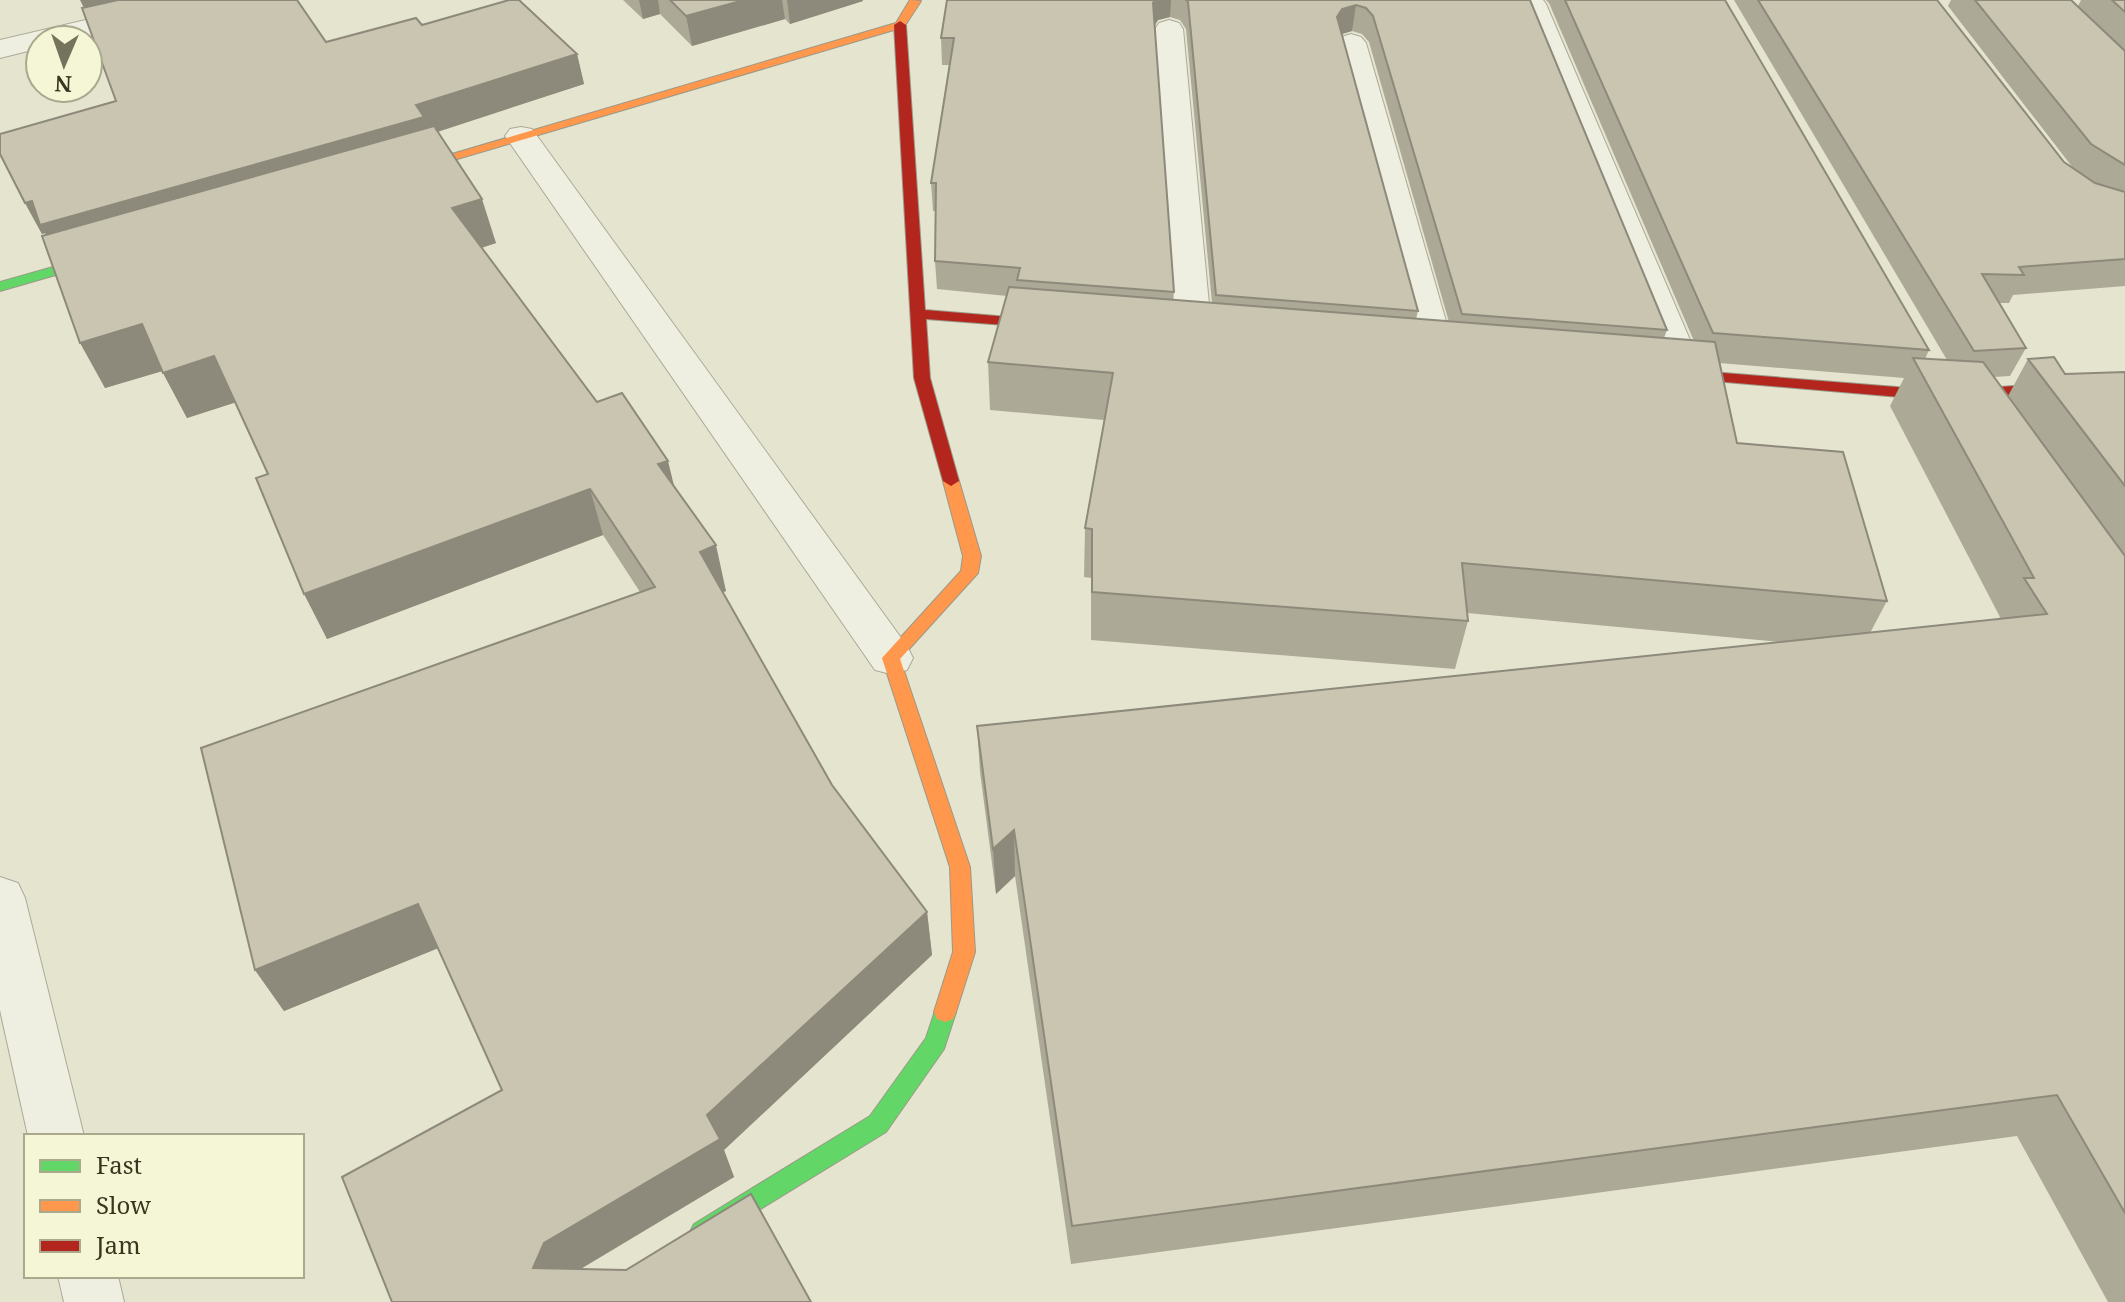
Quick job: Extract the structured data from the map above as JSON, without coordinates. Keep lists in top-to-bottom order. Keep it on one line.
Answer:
{"legend":["Fast","Slow","Jam"],"north":"bottom"}
